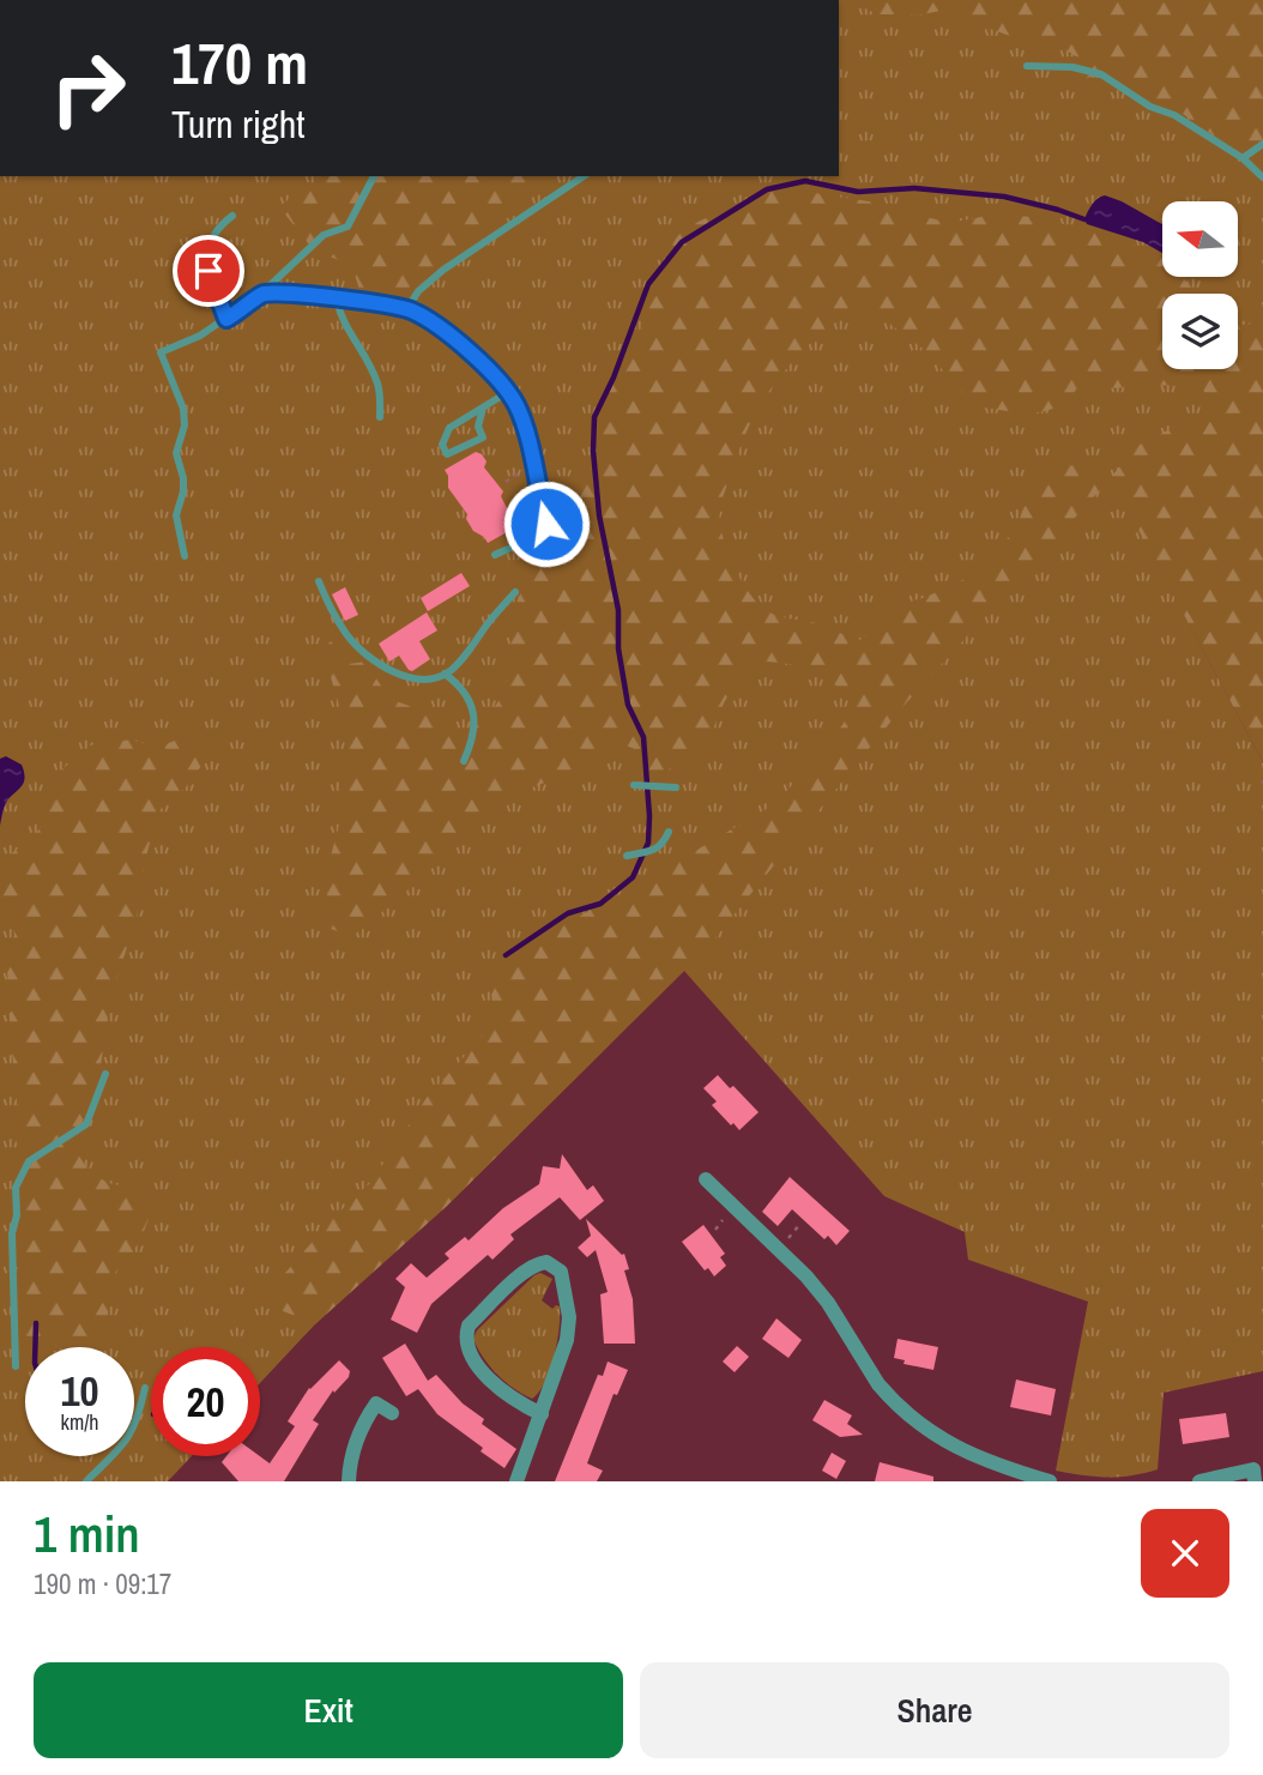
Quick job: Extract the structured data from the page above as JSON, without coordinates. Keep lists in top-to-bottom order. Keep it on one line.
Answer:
{"north":"left","page":{"turn":["170 m","Turn right"],"speed":"10 km/h","limit":"20","heading":["1 min","190 m · 09:17"],"buttons":["Exit","Share"]}}
